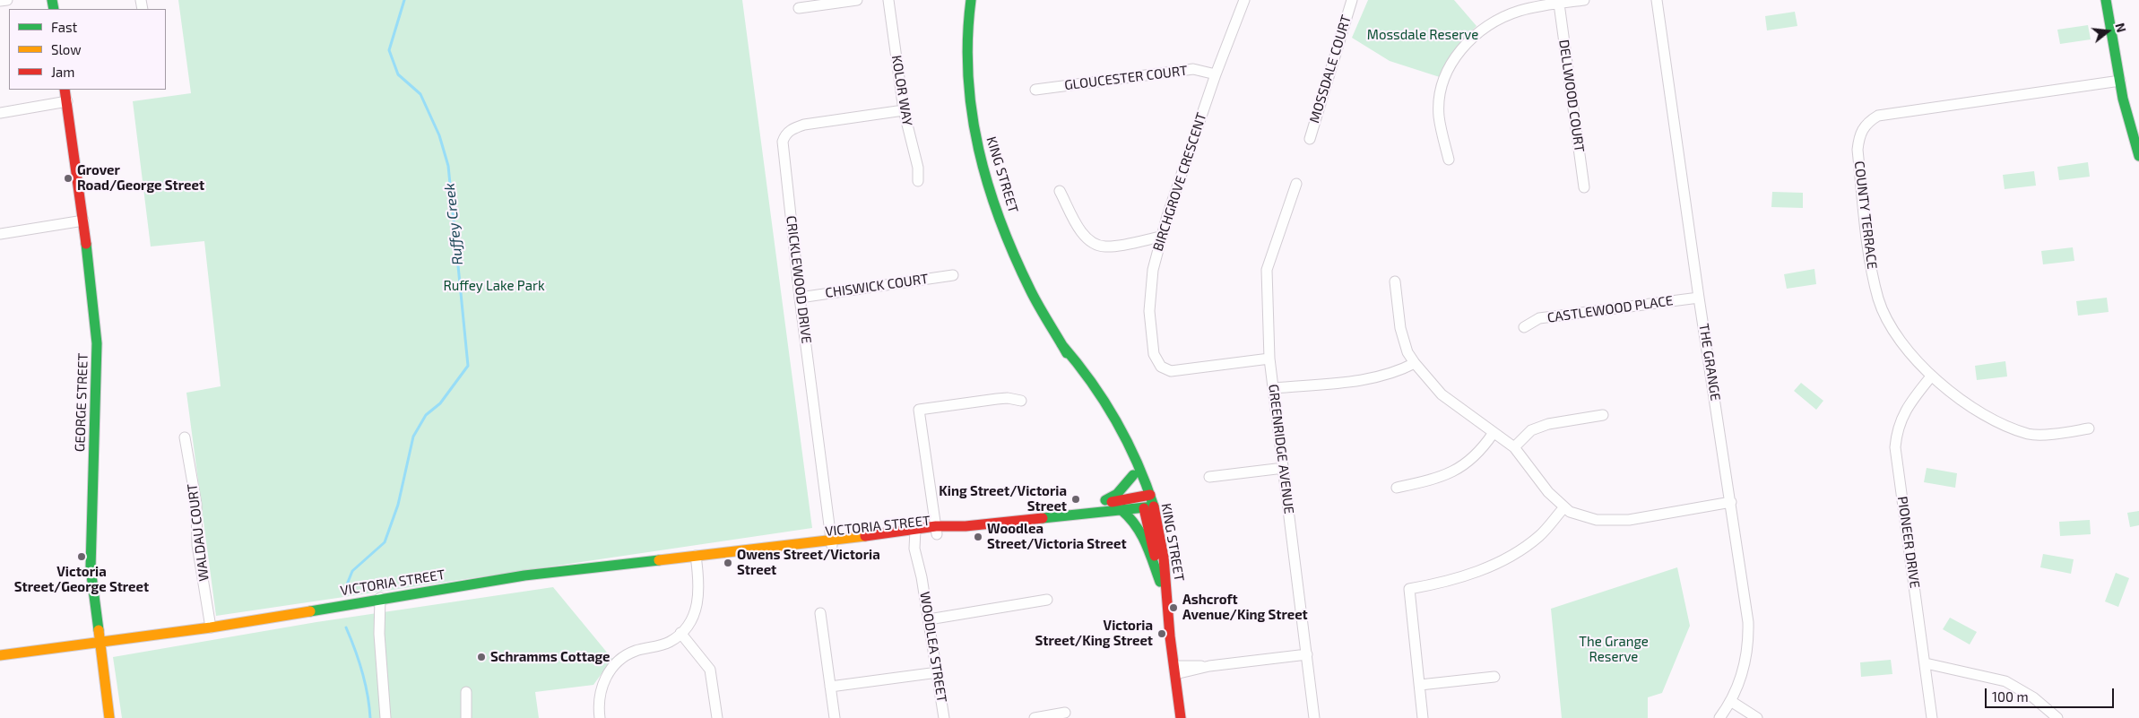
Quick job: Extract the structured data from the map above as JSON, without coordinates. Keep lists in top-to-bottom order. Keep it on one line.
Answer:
{"streets":{"main road":["KING STREET","GEORGE STREET","VICTORIA STREET"],"street":["MOSSDALE COURT","GLOUCESTER COURT","KOLOR WAY","DELLWOOD COURT","BIRCHGROVE CRESCENT","COUNTY TERRACE","CRICKLEWOOD DRIVE","CHISWICK COURT","CASTLEWOOD PLACE","THE GRANGE","GREENRIDGE AVENUE","WALDAU COURT","PIONEER DRIVE","WOODLEA STREET"]},"crossings":[["GLOUCESTER COURT","BIRCHGROVE CRESCENT"],["KOLOR WAY","CRICKLEWOOD DRIVE"],["KING STREET","VICTORIA STREET"],["BIRCHGROVE CRESCENT","GREENRIDGE AVENUE"],["COUNTY TERRACE","PIONEER DRIVE"],["CRICKLEWOOD DRIVE","CHISWICK COURT"],["CRICKLEWOOD DRIVE","VICTORIA STREET"],["CASTLEWOOD PLACE","THE GRANGE"],["GEORGE STREET","VICTORIA STREET"],["VICTORIA STREET","WALDAU COURT"],["VICTORIA STREET","WOODLEA STREET"]],"water":["Ruffey Creek"],"parks":["Mossdale Reserve","Ruffey Lake Park","The Grange Reserve"],"places":["Grover Road/George Street","King Street/Victoria Street","Woodlea Street/Victoria Street","Victoria Street/George Street","Owens Street/Victoria Street","Ashcroft Avenue/King Street","Victoria Street/King Street","Schramms Cottage"],"legend":["Fast","Slow","Jam"],"scale_bar":"100 m","north":"right"}
